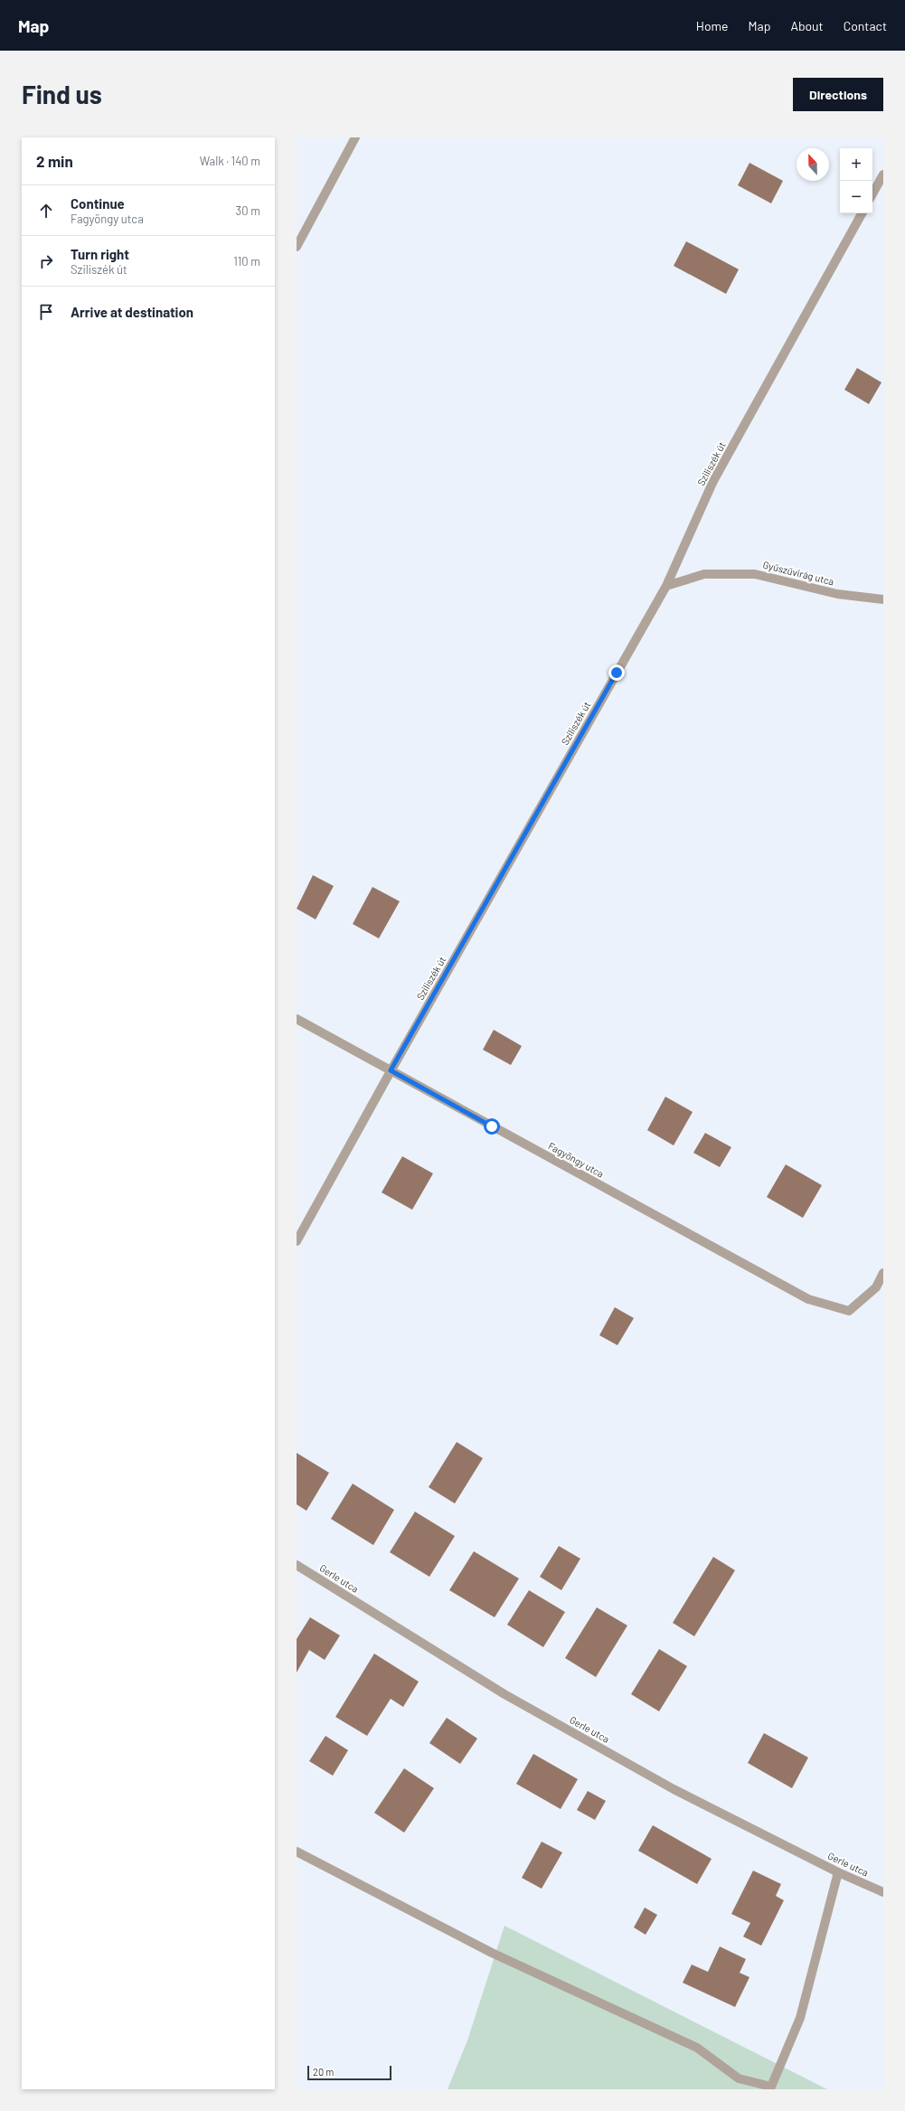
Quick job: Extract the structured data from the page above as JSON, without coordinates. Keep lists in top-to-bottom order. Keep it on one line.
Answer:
{"streets":{"street":["Sziliszék út","Gyűszűvirág utca","Fagyöngy utca","Gerle utca"]},"crossings":[["Sziliszék út","Gyűszűvirág utca"],["Sziliszék út","Fagyöngy utca"]],"scale_bar":"20 m","north":"top","page":{"header":"Map","nav":["Home","Map","About","Contact"],"buttons":"Directions","title":"Find us","heading":["2 min","Walk · 140 m"],"map_buttons":["+","−"],"list":[["Continue","Fagyöngy utca","30 m"],["Turn right","Sziliszék út","110 m"],"Arrive at destination"],"scale":"20 m"}}
